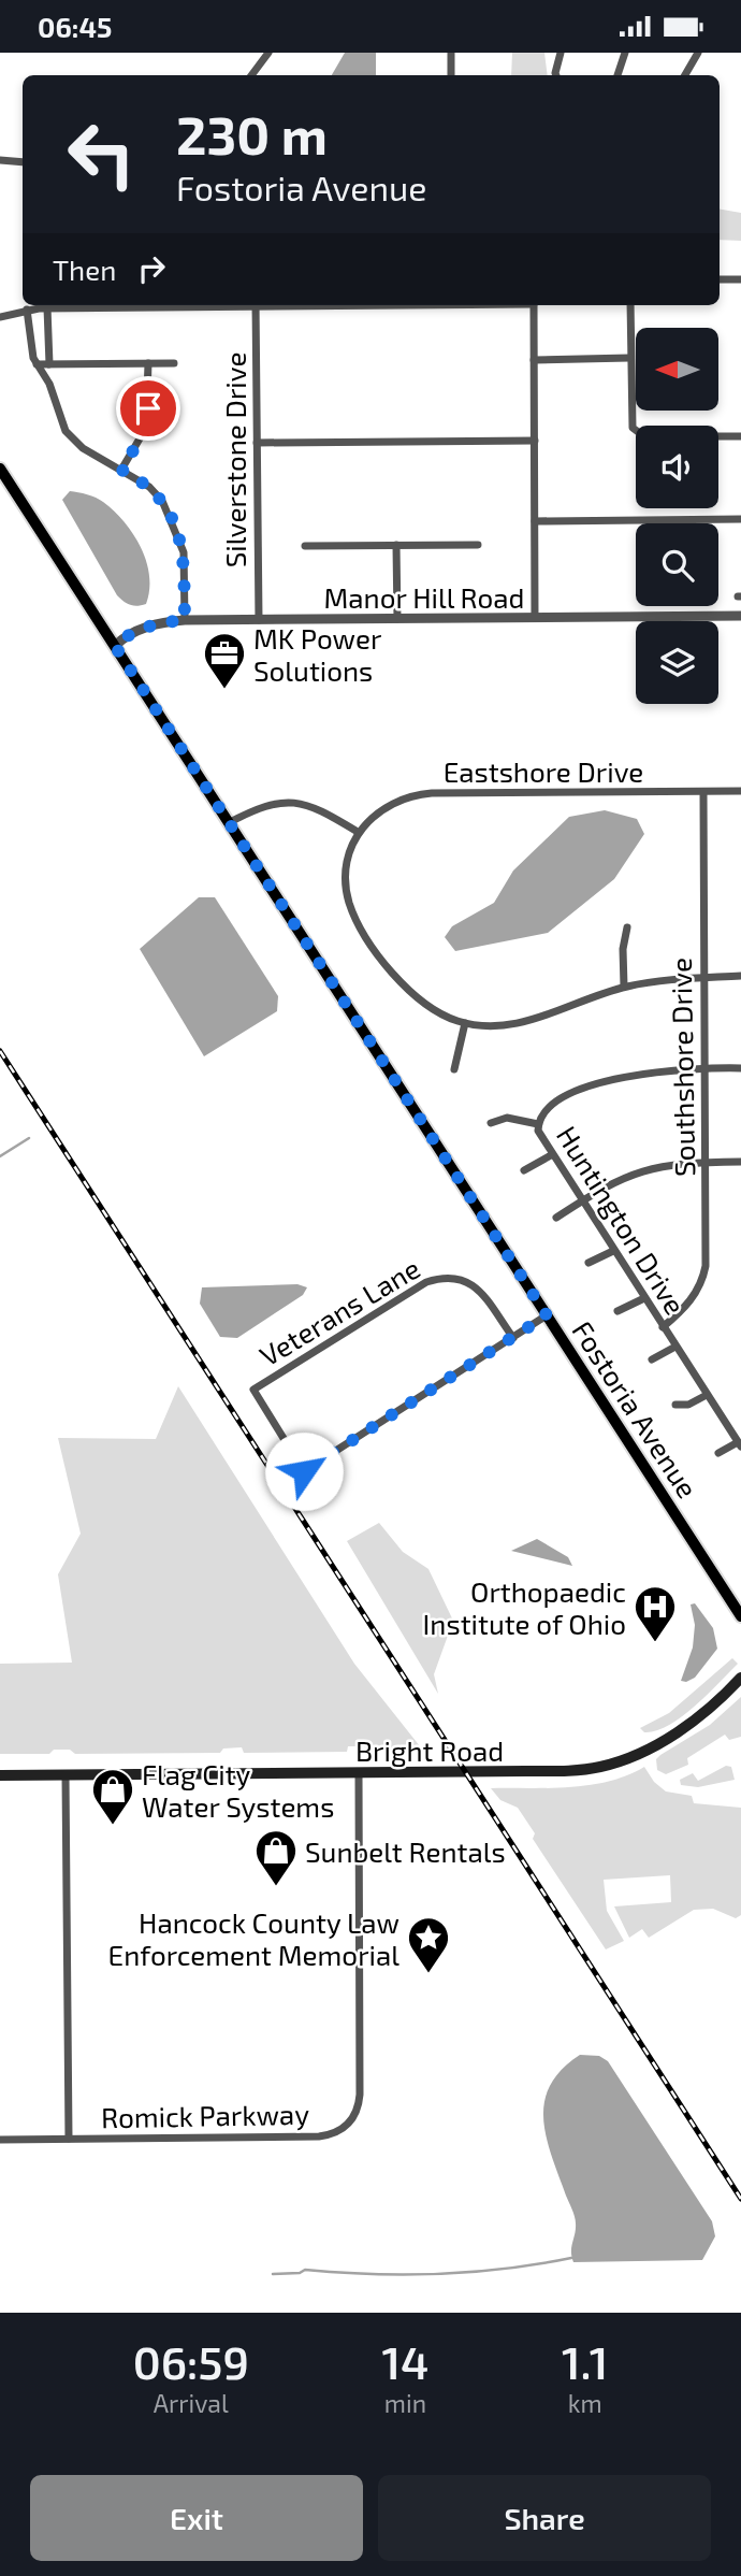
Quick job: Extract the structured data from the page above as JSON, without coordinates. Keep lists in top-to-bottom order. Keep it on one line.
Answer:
{"streets":{"main road":["Fostoria Avenue","Bright Road"],"street":["Silverstone Drive","Manor Hill Road","Eastshore Drive","Southshore Drive","Huntington Drive","Veterans Lane","Romick Parkway"]},"crossings":[["Silverstone Drive","Manor Hill Road"],["Manor Hill Road","Fostoria Avenue"],["Eastshore Drive","Southshore Drive"],["Southshore Drive","Huntington Drive"],["Bright Road","Romick Parkway"]],"places":{"office":["MK Power Solutions"],"hospital":["Orthopaedic Institute of Ohio"],"shop":["Flag City Water Systems","Sunbelt Rentals"],"place":["Hancock County Law Enforcement Memorial"]},"north":"left","page":{"status":"06:45","turn":["230 m","Fostoria Avenue"],"then":"Then","eta":["06:59","Arrival","14","min","1.1","km"],"buttons":["Exit","Share"]}}
